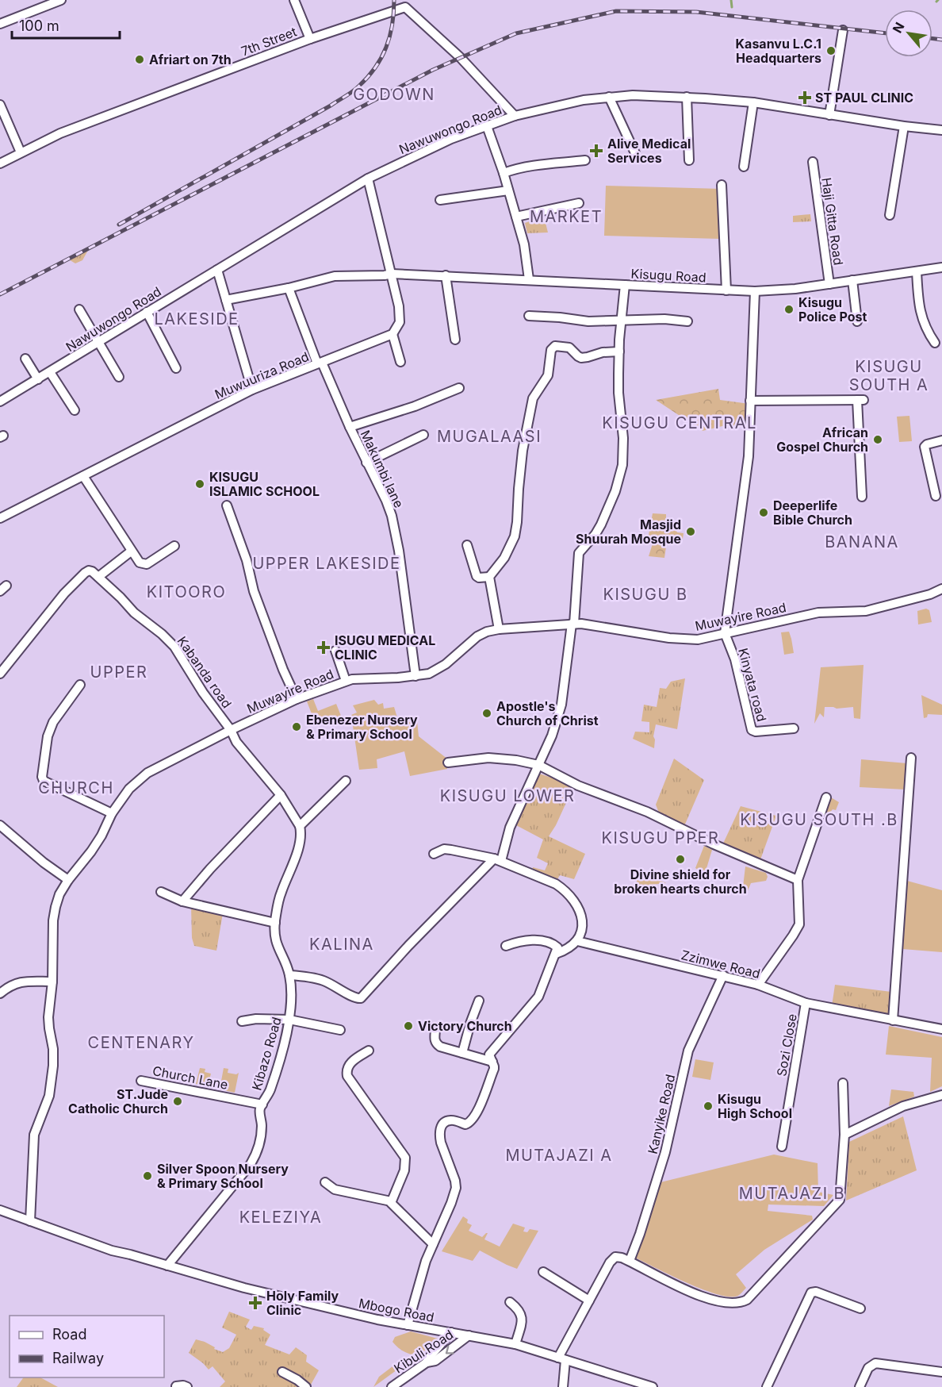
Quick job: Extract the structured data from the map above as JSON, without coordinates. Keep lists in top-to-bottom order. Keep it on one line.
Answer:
{"streets":{"street":["7th Street","Nawuwongo Road","Haji Gitta Road","Kisugu Road","Muwuuriza Road","Makumbi lane","Muwayire Road","Kabanda road","Kinyata road","Zzimwe Road","Sozi Close","Kibazo Road","Church Lane","Kanyike Road","Mbogo Road","Kibuli Road"]},"crossings":[["7th Street","Nawuwongo Road"],["Haji Gitta Road","Kisugu Road"],["Kisugu Road","Makumbi lane"],["Muwuuriza Road","Makumbi lane"],["Makumbi lane","Muwayire Road"],["Muwayire Road","Kabanda road"],["Muwayire Road","Kinyata road"],["Muwayire Road","Mbogo Road"],["Zzimwe Road","Sozi Close"],["Zzimwe Road","Kanyike Road"],["Kibazo Road","Church Lane"],["Kibazo Road","Mbogo Road"],["Mbogo Road","Kibuli Road"]],"districts":["GODOWN","MARKET","LAKESIDE","KISUGU SOUTH A","KISUGU CENTRAL","MUGALAASI","BANANA","UPPER LAKESIDE","KITOORO","KISUGU B","UPPER","CHURCH","KISUGU LOWER","KISUGU SOUTH .B","KISUGU PPER","KALINA","CENTENARY","MUTAJAZI A","MUTAJAZI B","KELEZIYA"],"places":{"other":["Kasanvu L.C.1 Headquarters","Afriart on 7th","Kisugu Police Post","African Gospel Church","KISUGU ISLAMIC SCHOOL","Deeperlife Bible Church","Masjid Shuurah Mosque","Apostle's Church of Christ","Ebenezer Nursery & Primary School","Divine shield for broken hearts church","Victory Church","ST.Jude Catholic Church","Kisugu High School","Silver Spoon Nursery & Primary School"],"health":["ST PAUL CLINIC","Alive Medical Services","ISUGU MEDICAL CLINIC","Holy Family Clinic"]},"legend":["Road","Railway"],"scale_bar":"100 m","north":"top left"}
